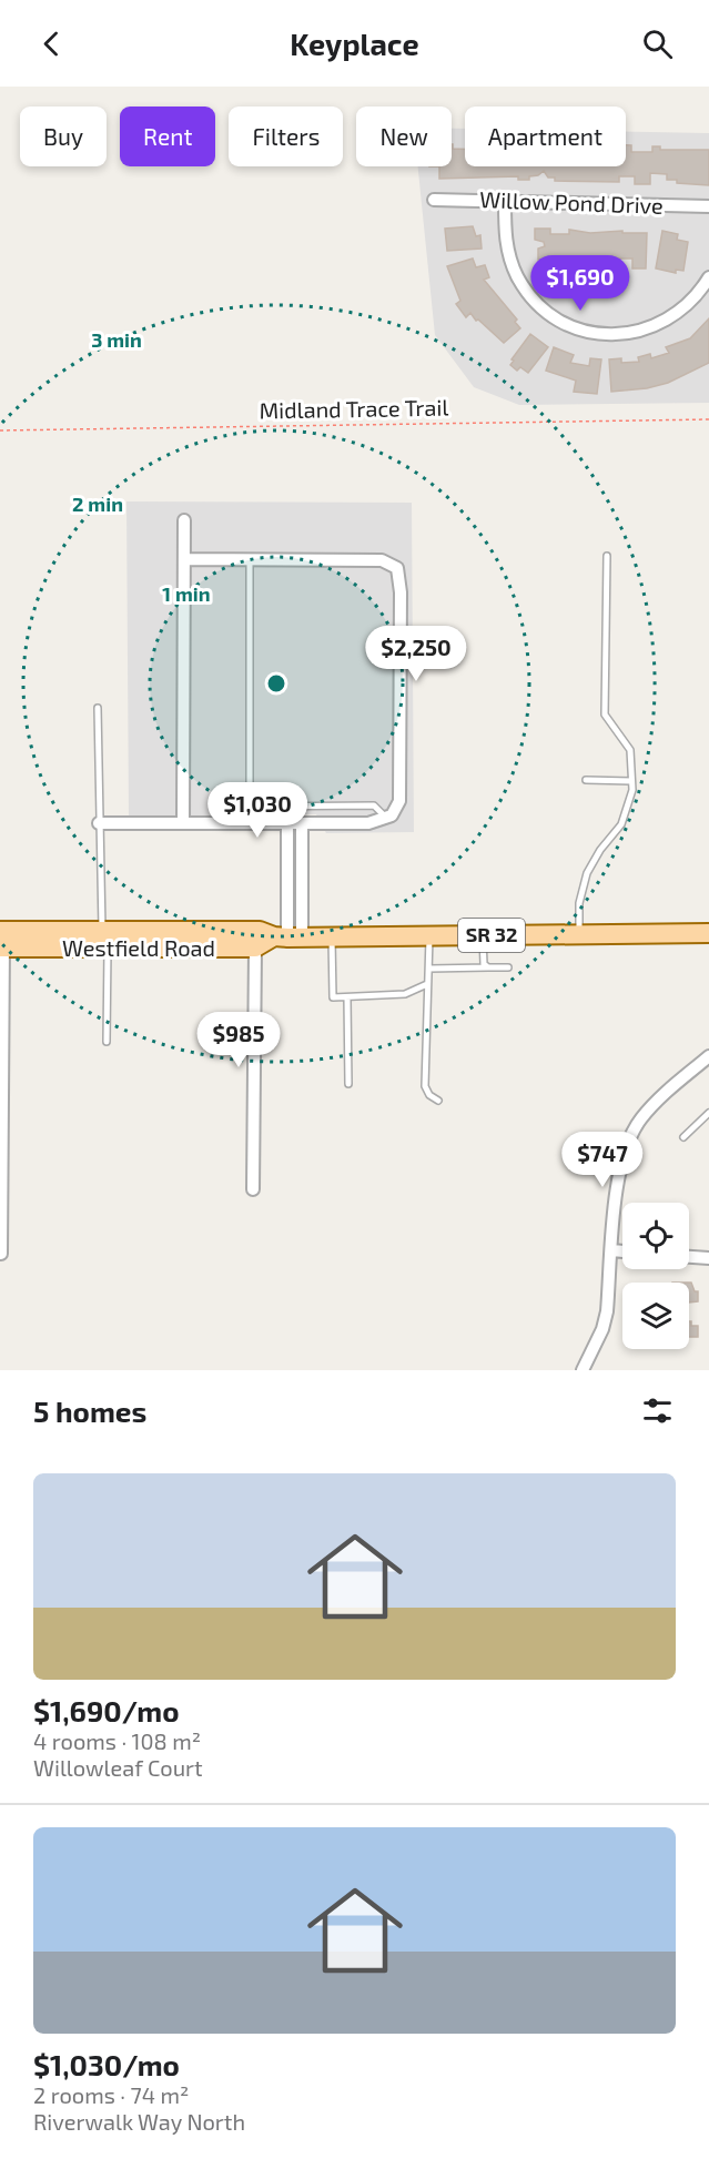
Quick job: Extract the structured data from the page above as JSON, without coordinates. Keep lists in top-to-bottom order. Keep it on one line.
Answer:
{"streets":{"main road":["SR 32","Westfield Road"],"street":["Willow Pond Drive"],"path":["Midland Trace Trail"]},"page":{"header":"Keyplace","chip":["Buy","Rent","Filters","New","Apartment"],"price":["$1,690","$2,250","$1,030","$985","$747"],"heading":"5 homes","list":[{"name":"$1,690/mo","note":"4 rooms · 108 m² · Willowleaf Court"},{"name":"$1,030/mo","note":"2 rooms · 74 m² · Riverwalk Way North"}]},"rings":["3 min","2 min","1 min"]}
